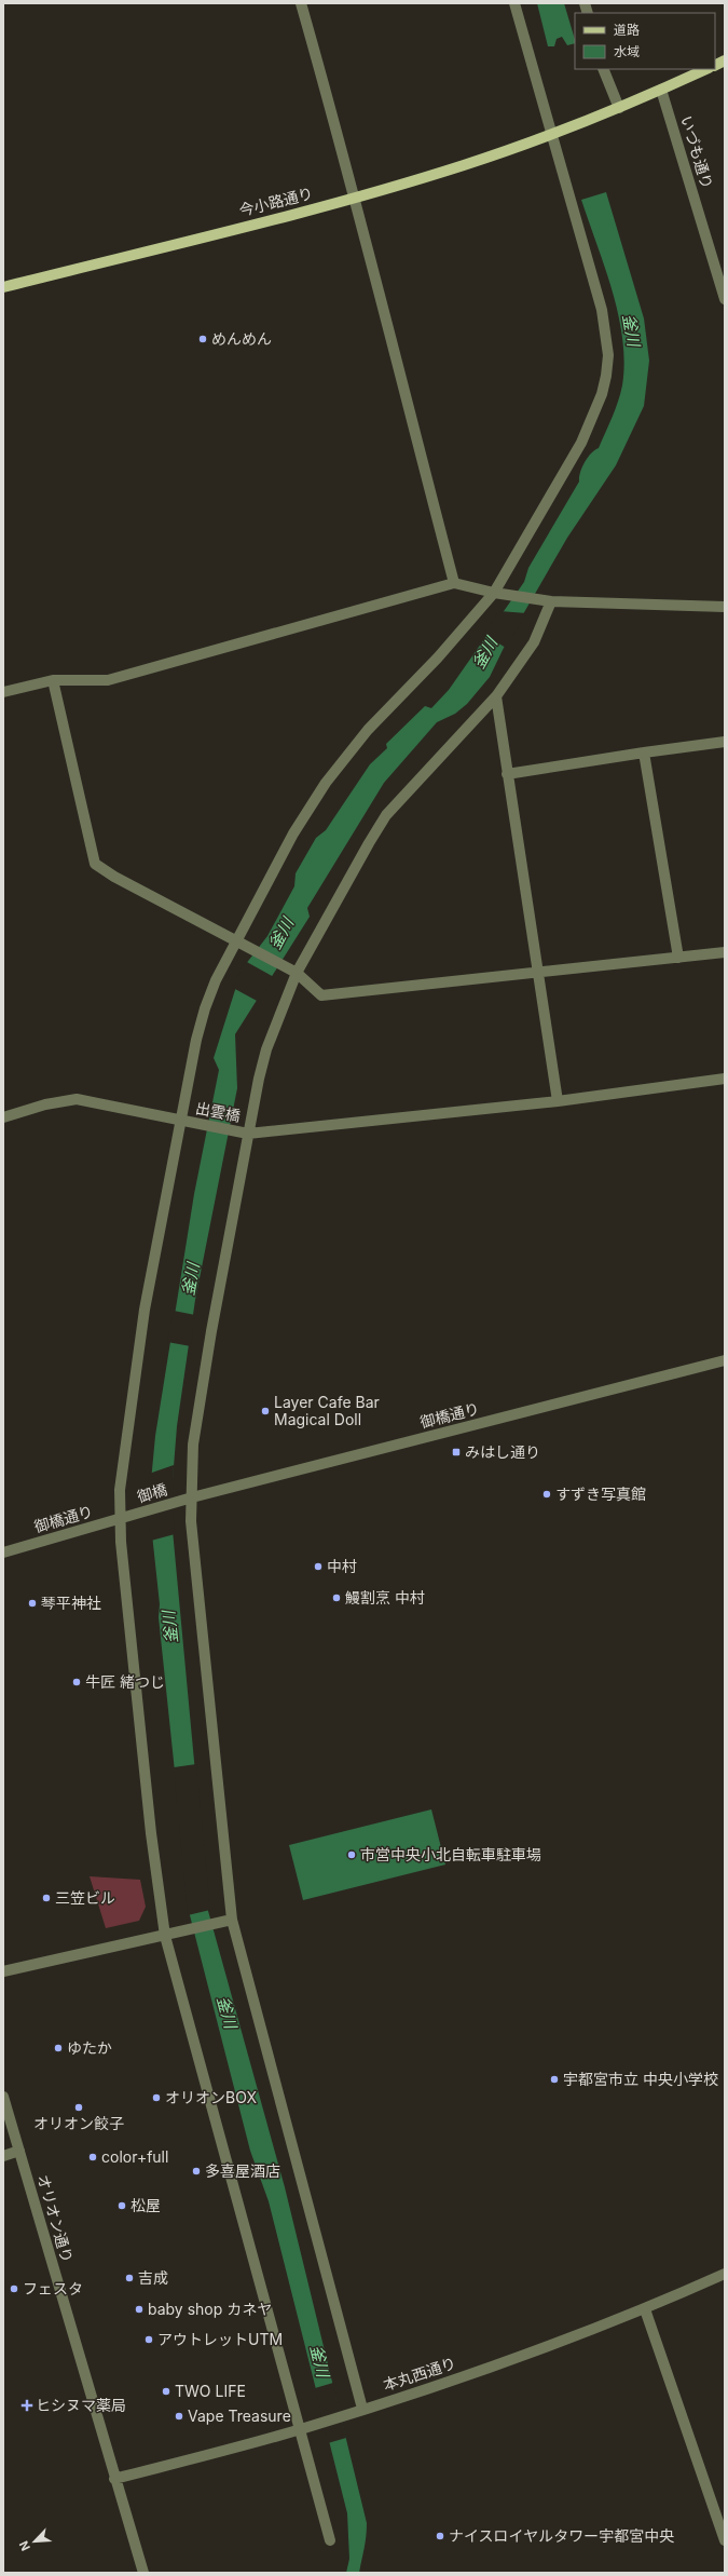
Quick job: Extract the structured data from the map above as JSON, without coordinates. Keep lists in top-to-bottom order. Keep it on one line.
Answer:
{"streets":{"main road":["今小路通り"],"street":["いづも通り","出雲橋","御橋通り","御橋","オリオン通り","本丸西通り"]},"crossings":[["御橋通り","御橋"],["オリオン通り","本丸西通り"]],"water":["釜川"],"places":{"other":["めんめん","Layer Cafe Bar Magical Doll","すずき写真館","中村","鰻割烹 中村","琴平神社","牛匠 緒つじ","市営中央小北自転車駐車場","三笠ビル","ゆたか","宇都宮市立 中央小学校","オリオンBOX","オリオン餃子","color+full","多喜屋酒店","松屋","吉成","フェスタ","baby shop カネヤ","アウトレットUTM","TWO LIFE","Vape Treasure","ナイスロイヤルタワー宇都宮中央"],"transit":["みはし通り"],"health":["ヒシヌマ薬局"]},"legend":["道路","水域"],"north":"bottom left"}
